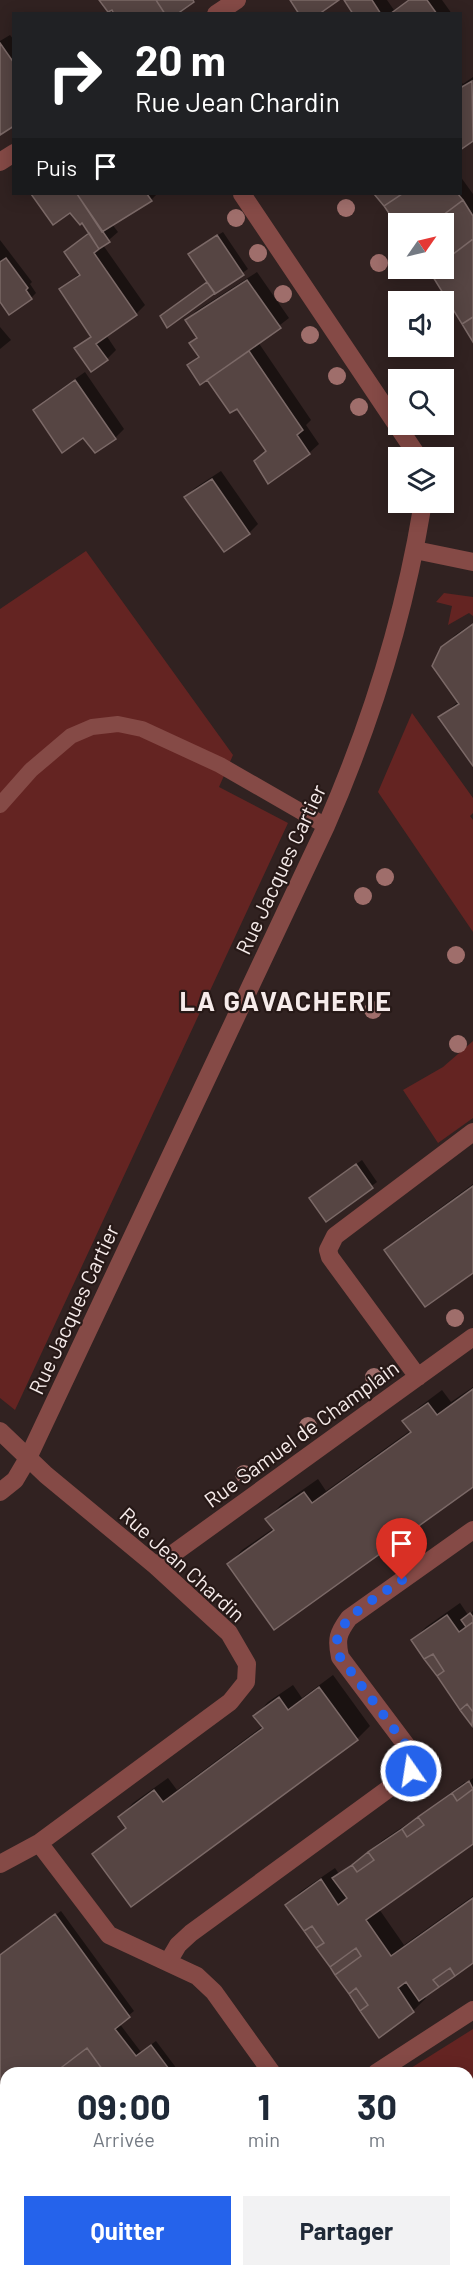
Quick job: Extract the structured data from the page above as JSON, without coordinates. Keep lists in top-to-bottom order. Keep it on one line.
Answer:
{"streets":{"street":["Rue Jacques Cartier","Rue Samuel de Champlain","Rue Jean Chardin"]},"crossings":[["Rue Jacques Cartier","Rue Jean Chardin"],["Rue Samuel de Champlain","Rue Jean Chardin"]],"districts":["LA GAVACHERIE"],"north":"top right","page":{"turn":["20 m","Rue Jean Chardin"],"then":"Puis","eta":["09:00","Arrivée","1","min","30","m"],"buttons":["Quitter","Partager"]}}
